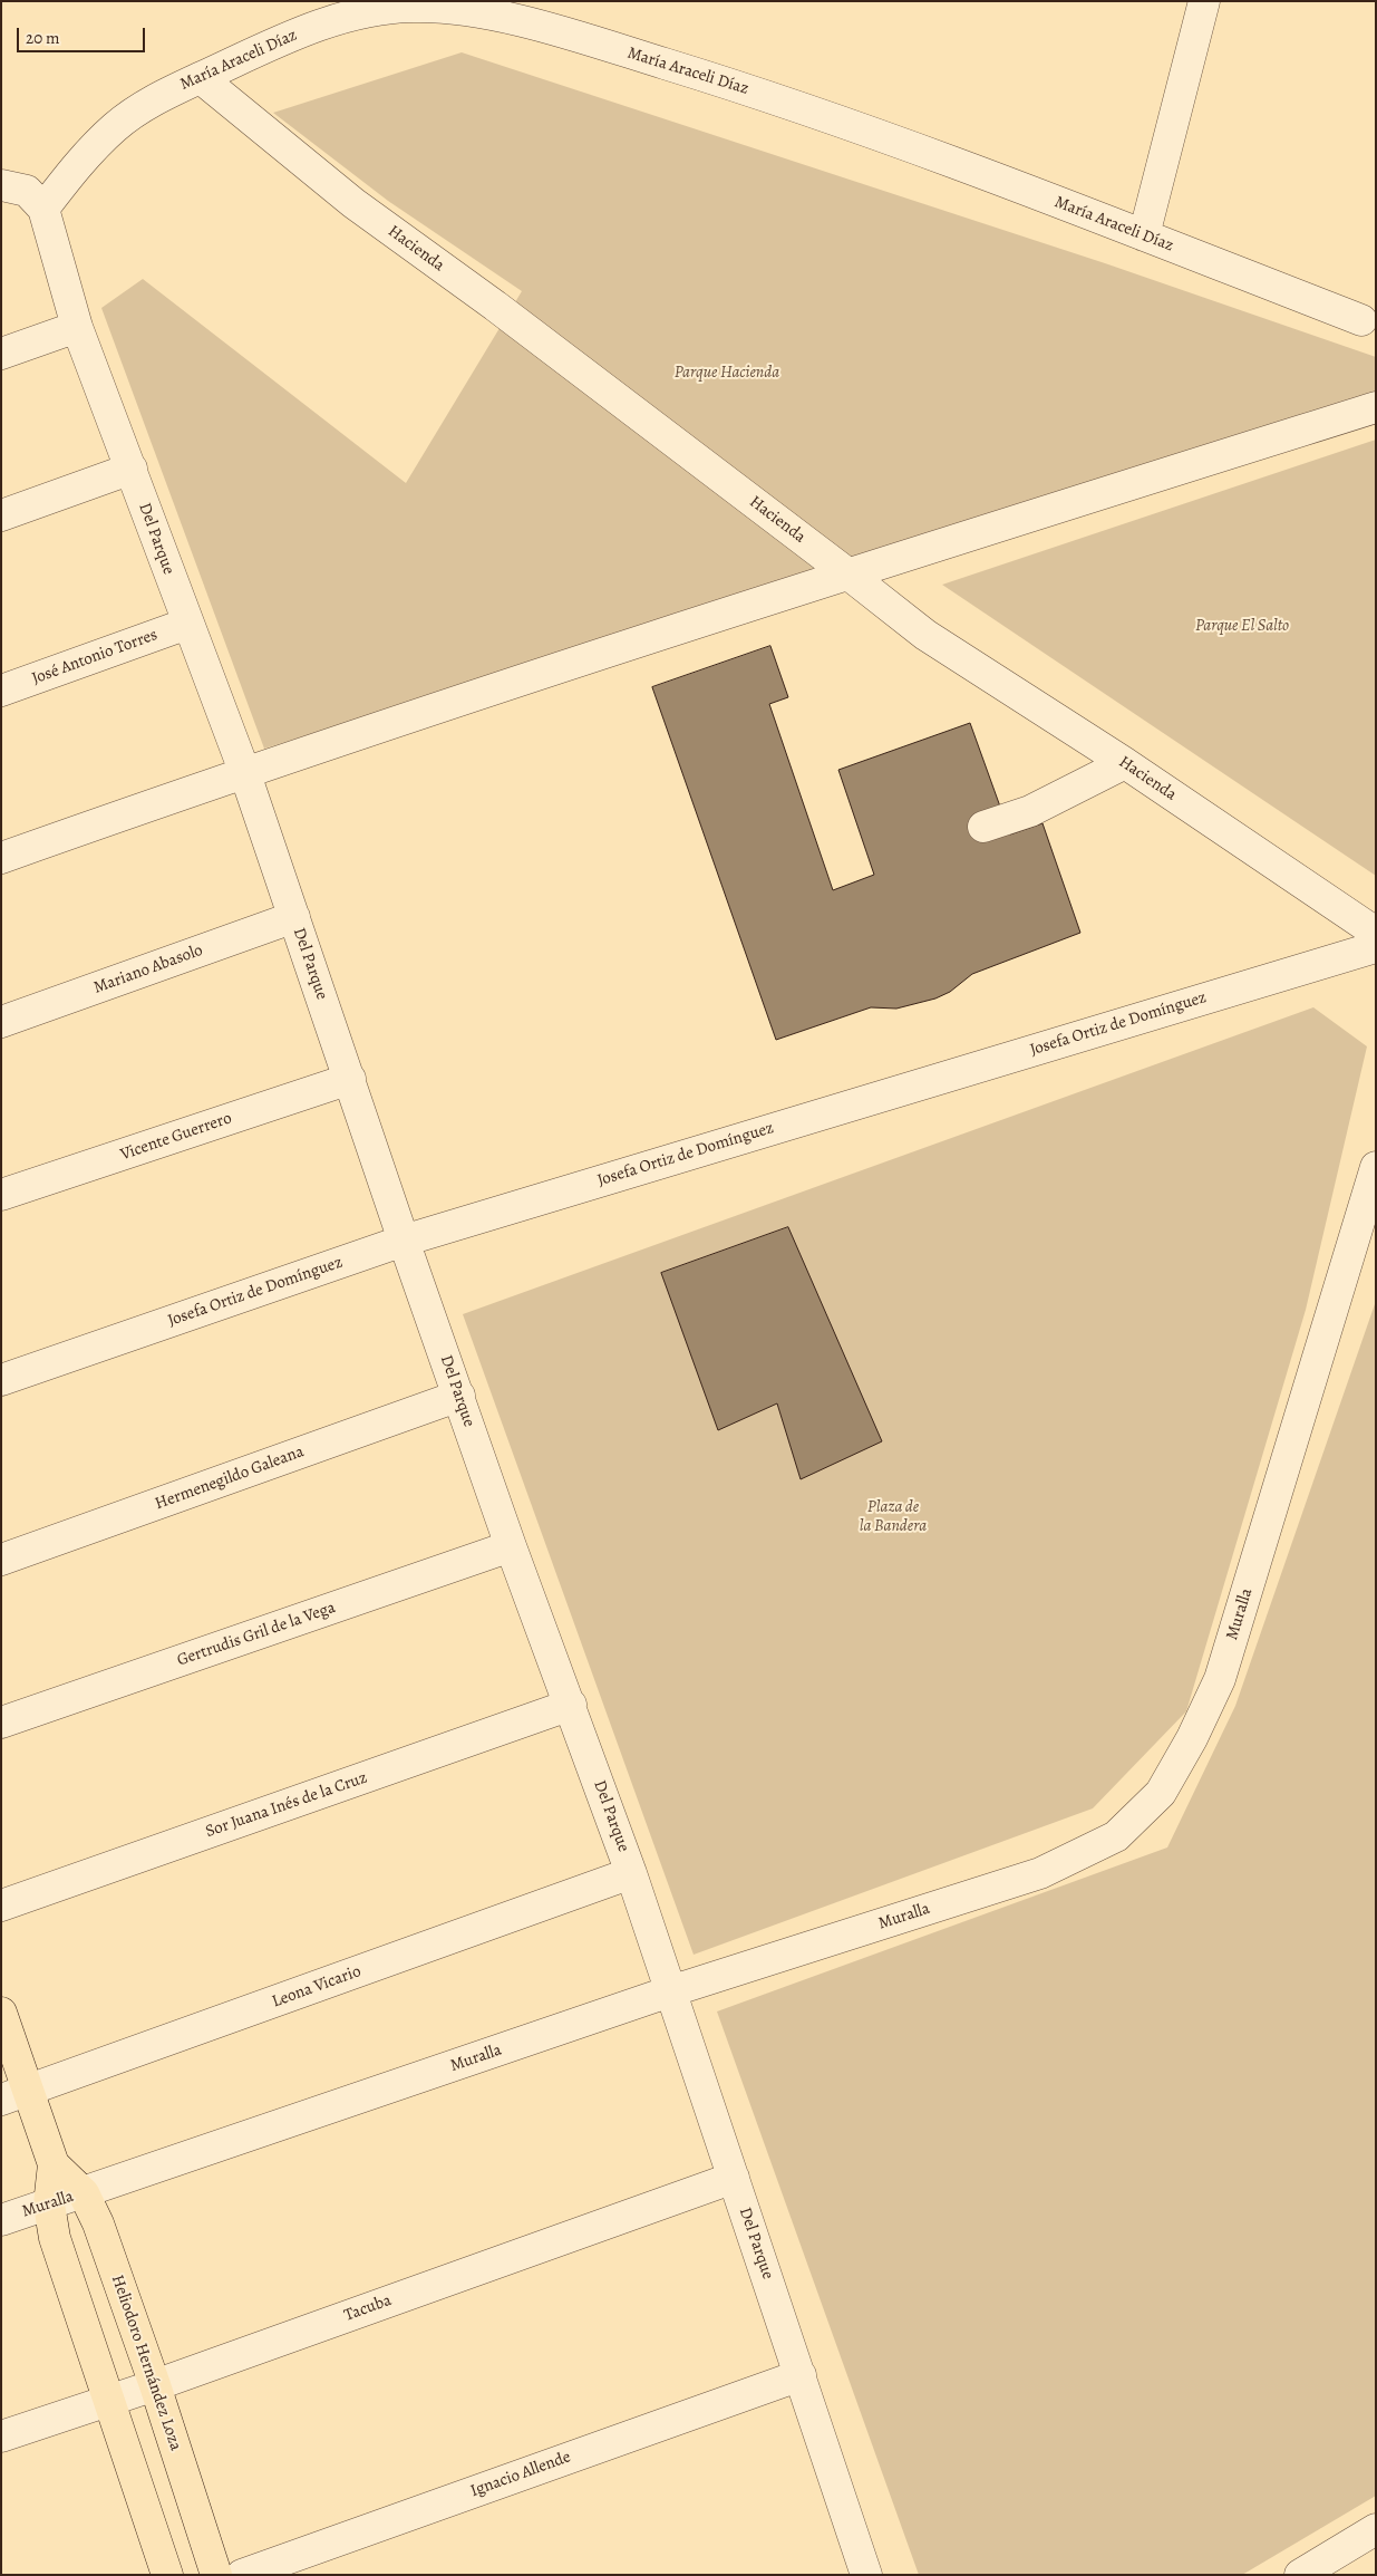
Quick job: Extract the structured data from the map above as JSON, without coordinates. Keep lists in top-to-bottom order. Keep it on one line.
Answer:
{"streets":{"main road":["Heliodoro Hernández Loza"],"street":["María Araceli Díaz","Hacienda","Del Parque","José Antonio Torres","Mariano Abasolo","Josefa Ortiz de Domínguez","Vicente Guerrero","Hermenegildo Galeana","Muralla","Gertrudis Gril de la Vega","Sor Juana Inés de la Cruz","Leona Vicario","Tacuba","Ignacio Allende"]},"crossings":[["María Araceli Díaz","Hacienda"],["María Araceli Díaz","Del Parque"],["Del Parque","José Antonio Torres"],["Del Parque","Mariano Abasolo"],["Del Parque","Josefa Ortiz de Domínguez"],["Del Parque","Vicente Guerrero"],["Del Parque","Hermenegildo Galeana"],["Del Parque","Muralla"],["Del Parque","Gertrudis Gril de la Vega"],["Del Parque","Sor Juana Inés de la Cruz"],["Del Parque","Leona Vicario"],["Del Parque","Tacuba"],["Del Parque","Ignacio Allende"],["Muralla","Heliodoro Hernández Loza"],["Leona Vicario","Heliodoro Hernández Loza"],["Tacuba","Heliodoro Hernández Loza"]],"parks":["Parque Hacienda","Parque El Salto","Plaza de la Bandera"],"scale_bar":"20 m"}
